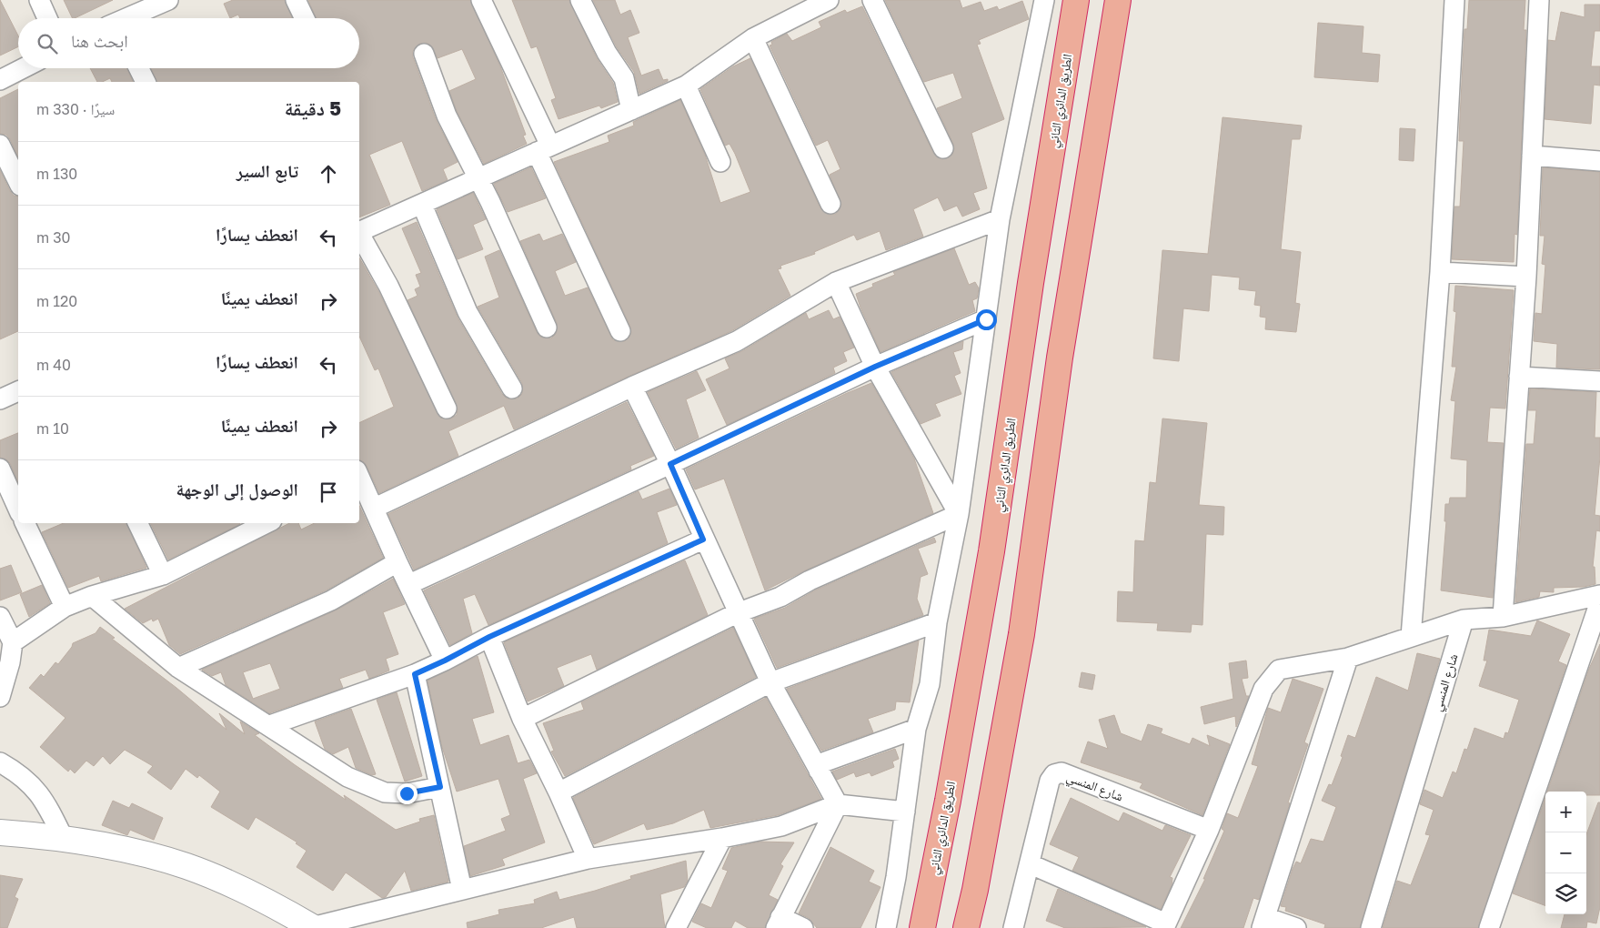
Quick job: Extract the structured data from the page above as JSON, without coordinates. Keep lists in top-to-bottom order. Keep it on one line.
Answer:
{"streets":{"highway":["الطريق الدائري الثاني"],"street":["شارع المنسي"]},"page":{"search":"ابحث هنا","heading":["5 دقيقة","سيرًا · 330 m"],"list":[["تابع السير","130 m"],["انعطف يسارًا","30 m"],["انعطف يمينًا","120 m"],["انعطف يسارًا","40 m"],["انعطف يمينًا","10 m"],"الوصول إلى الوجهة"],"map_buttons":["+","−"]}}
